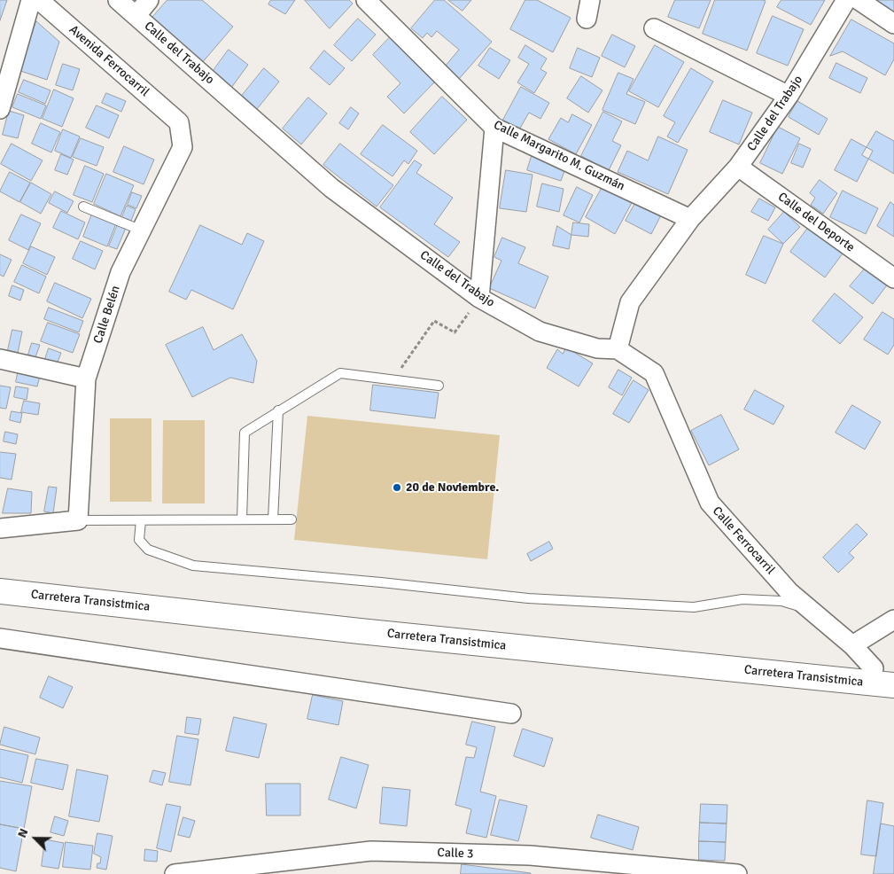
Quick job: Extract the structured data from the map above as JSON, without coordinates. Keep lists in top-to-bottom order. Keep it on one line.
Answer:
{"streets":{"main road":["Carretera Transistmica"],"street":["Calle del Trabajo","Avenida Ferrocarril","Calle Margarito M. Guzmán","Calle del Deporte","Calle Belén","Calle Ferrocarril","Calle 3"]},"crossings":[["Calle del Trabajo","Calle Margarito M. Guzmán"],["Calle del Trabajo","Calle del Deporte"],["Calle del Trabajo","Calle Ferrocarril"],["Avenida Ferrocarril","Calle Belén"],["Calle Ferrocarril","Carretera Transistmica"]],"places":["20 de Noviembre."],"north":"top left"}
